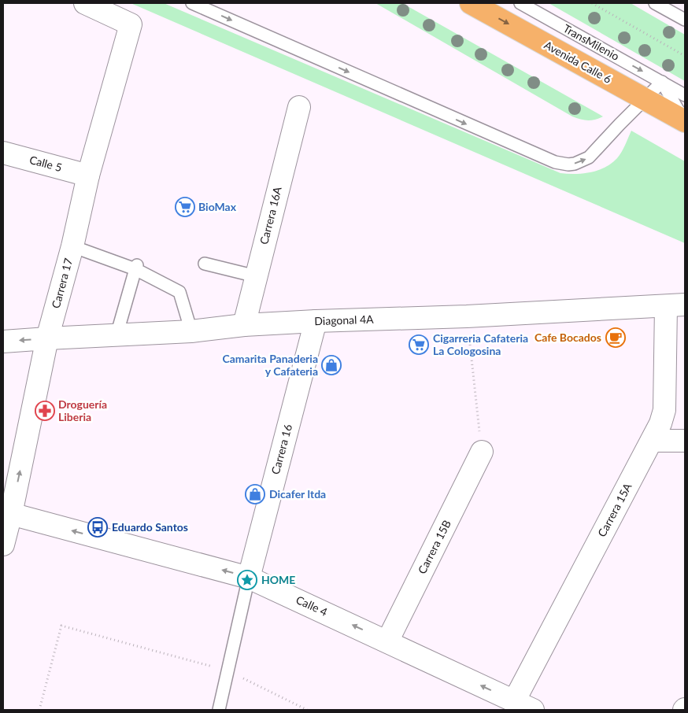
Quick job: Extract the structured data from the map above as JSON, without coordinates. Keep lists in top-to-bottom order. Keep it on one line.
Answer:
{"streets":{"main road":["Avenida Calle 6"],"street":["Calle 5","Carrera 16A","Carrera 17","Diagonal 4A","Carrera 16","Carrera 15A","Carrera 15B","Calle 4"],"lane":["TransMilenio"]},"crossings":[["Calle 5","Carrera 17"],["Carrera 16A","Diagonal 4A"],["Carrera 17","Diagonal 4A"],["Carrera 17","Calle 4"],["Diagonal 4A","Carrera 16"],["Diagonal 4A","Carrera 15A"],["Carrera 16","Calle 4"],["Carrera 15A","Calle 4"],["Carrera 15B","Calle 4"]],"one_way":["TransMilenio","Avenida Calle 6","Calle 4"],"places":{"supermarket":["BioMax","Cigarreria Cafateria La Cologosina"],"cafe":["Cafe Bocados"],"shop":["Camarita Panaderia y Cafateria","Dicafer ltda"],"pharmacy":["Droguería Liberia"],"bus stop":["Eduardo Santos"],"place":["HOME"]}}
